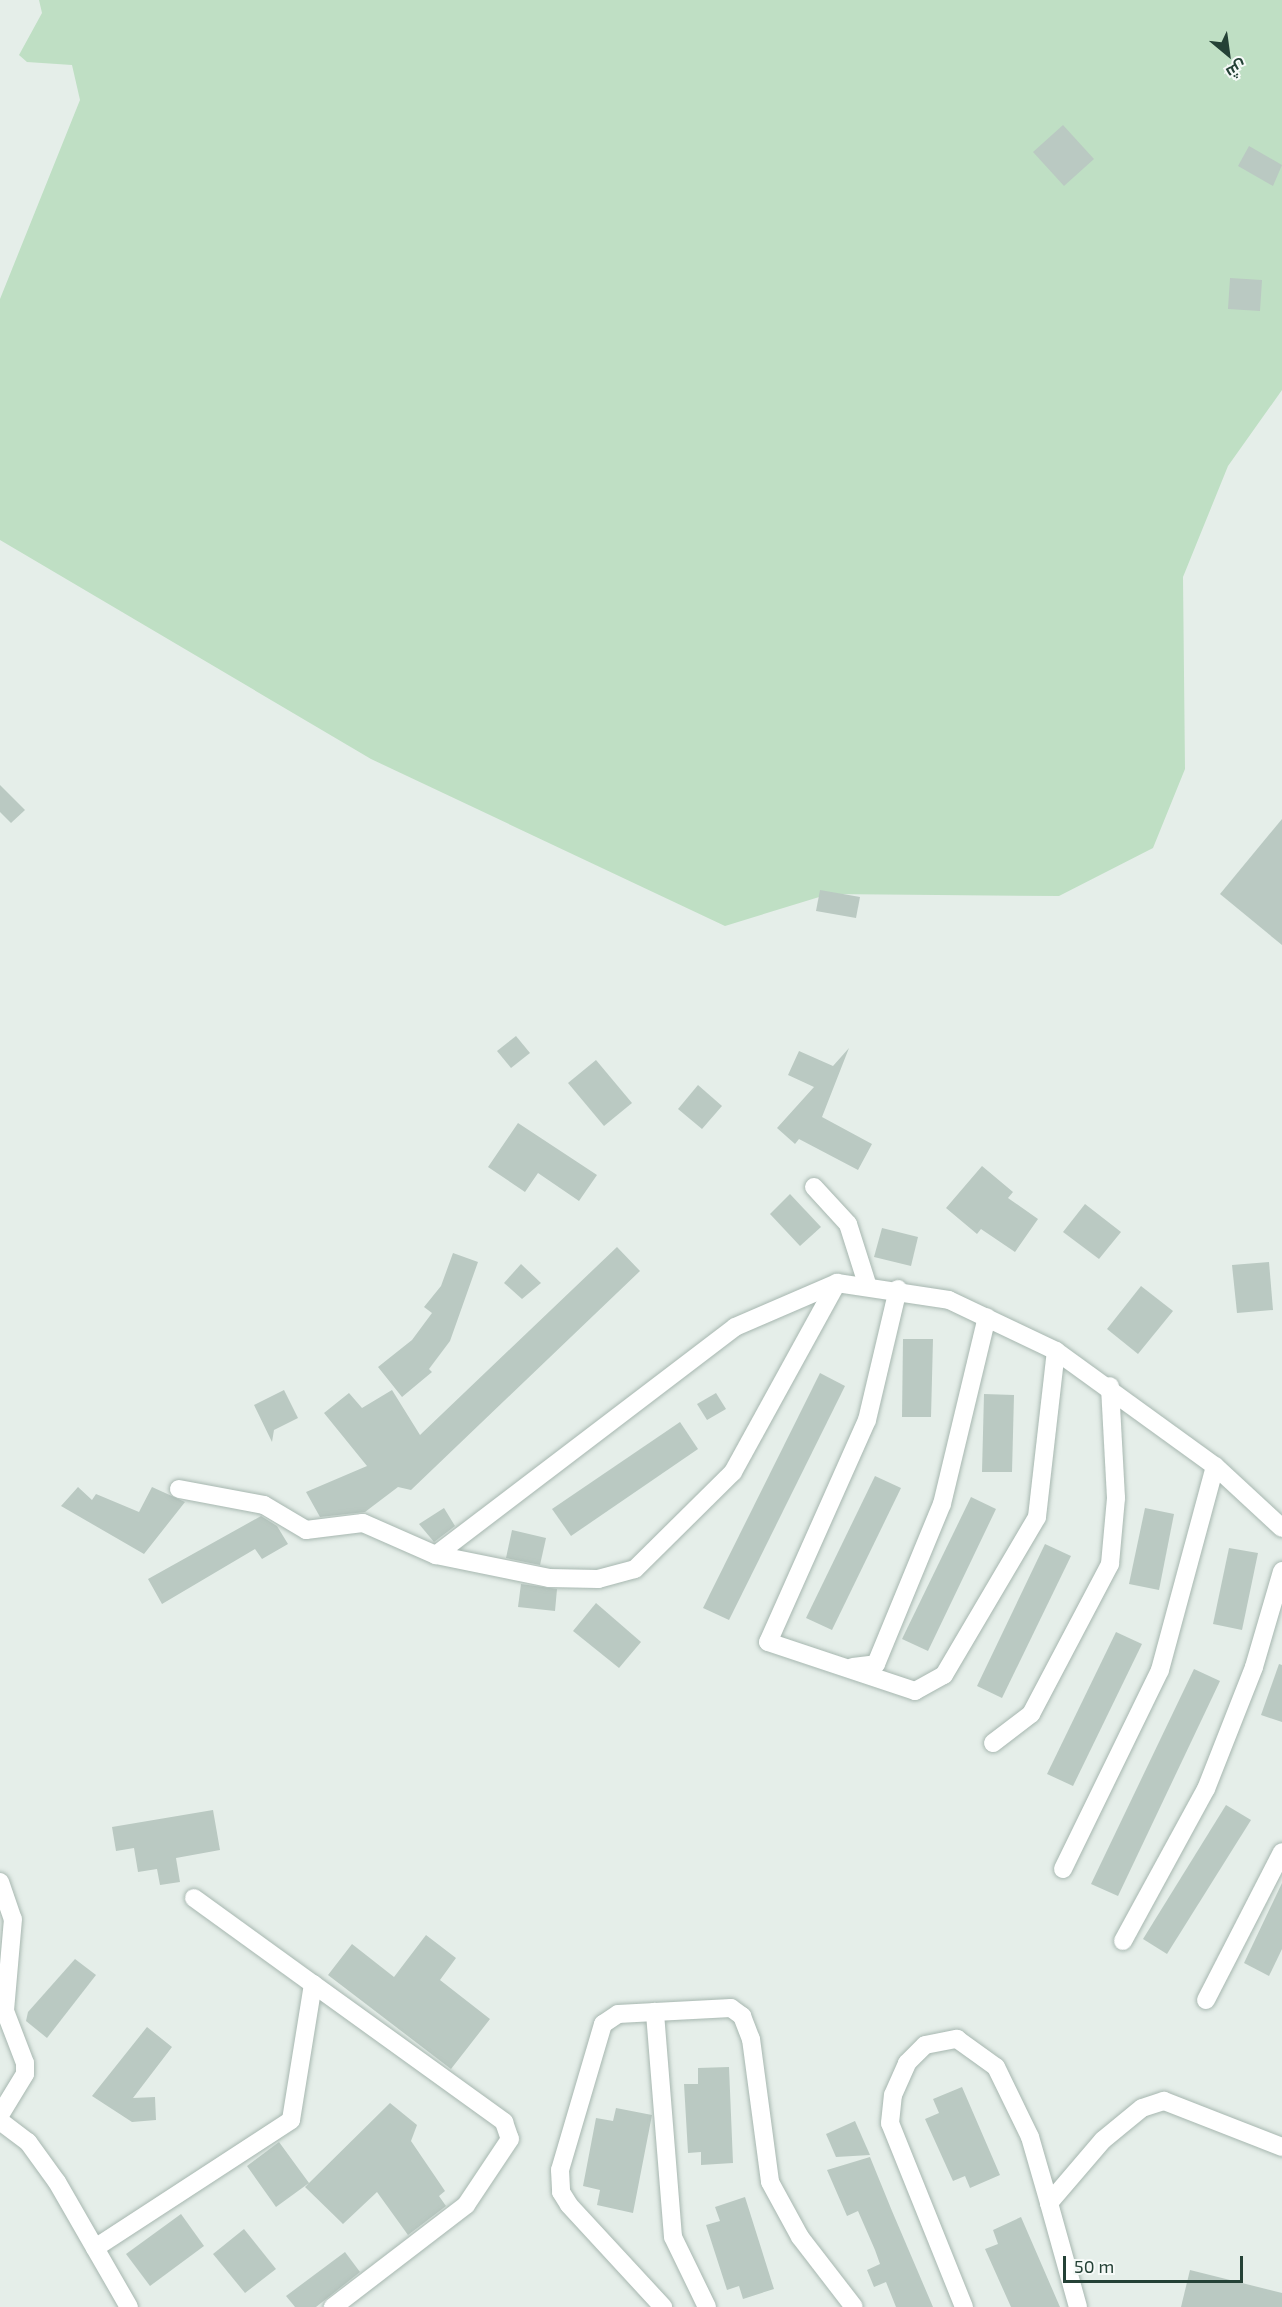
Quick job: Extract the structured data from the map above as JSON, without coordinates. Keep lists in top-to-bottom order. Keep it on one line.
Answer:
{"scale_bar":"50 m","north":"bottom right"}
